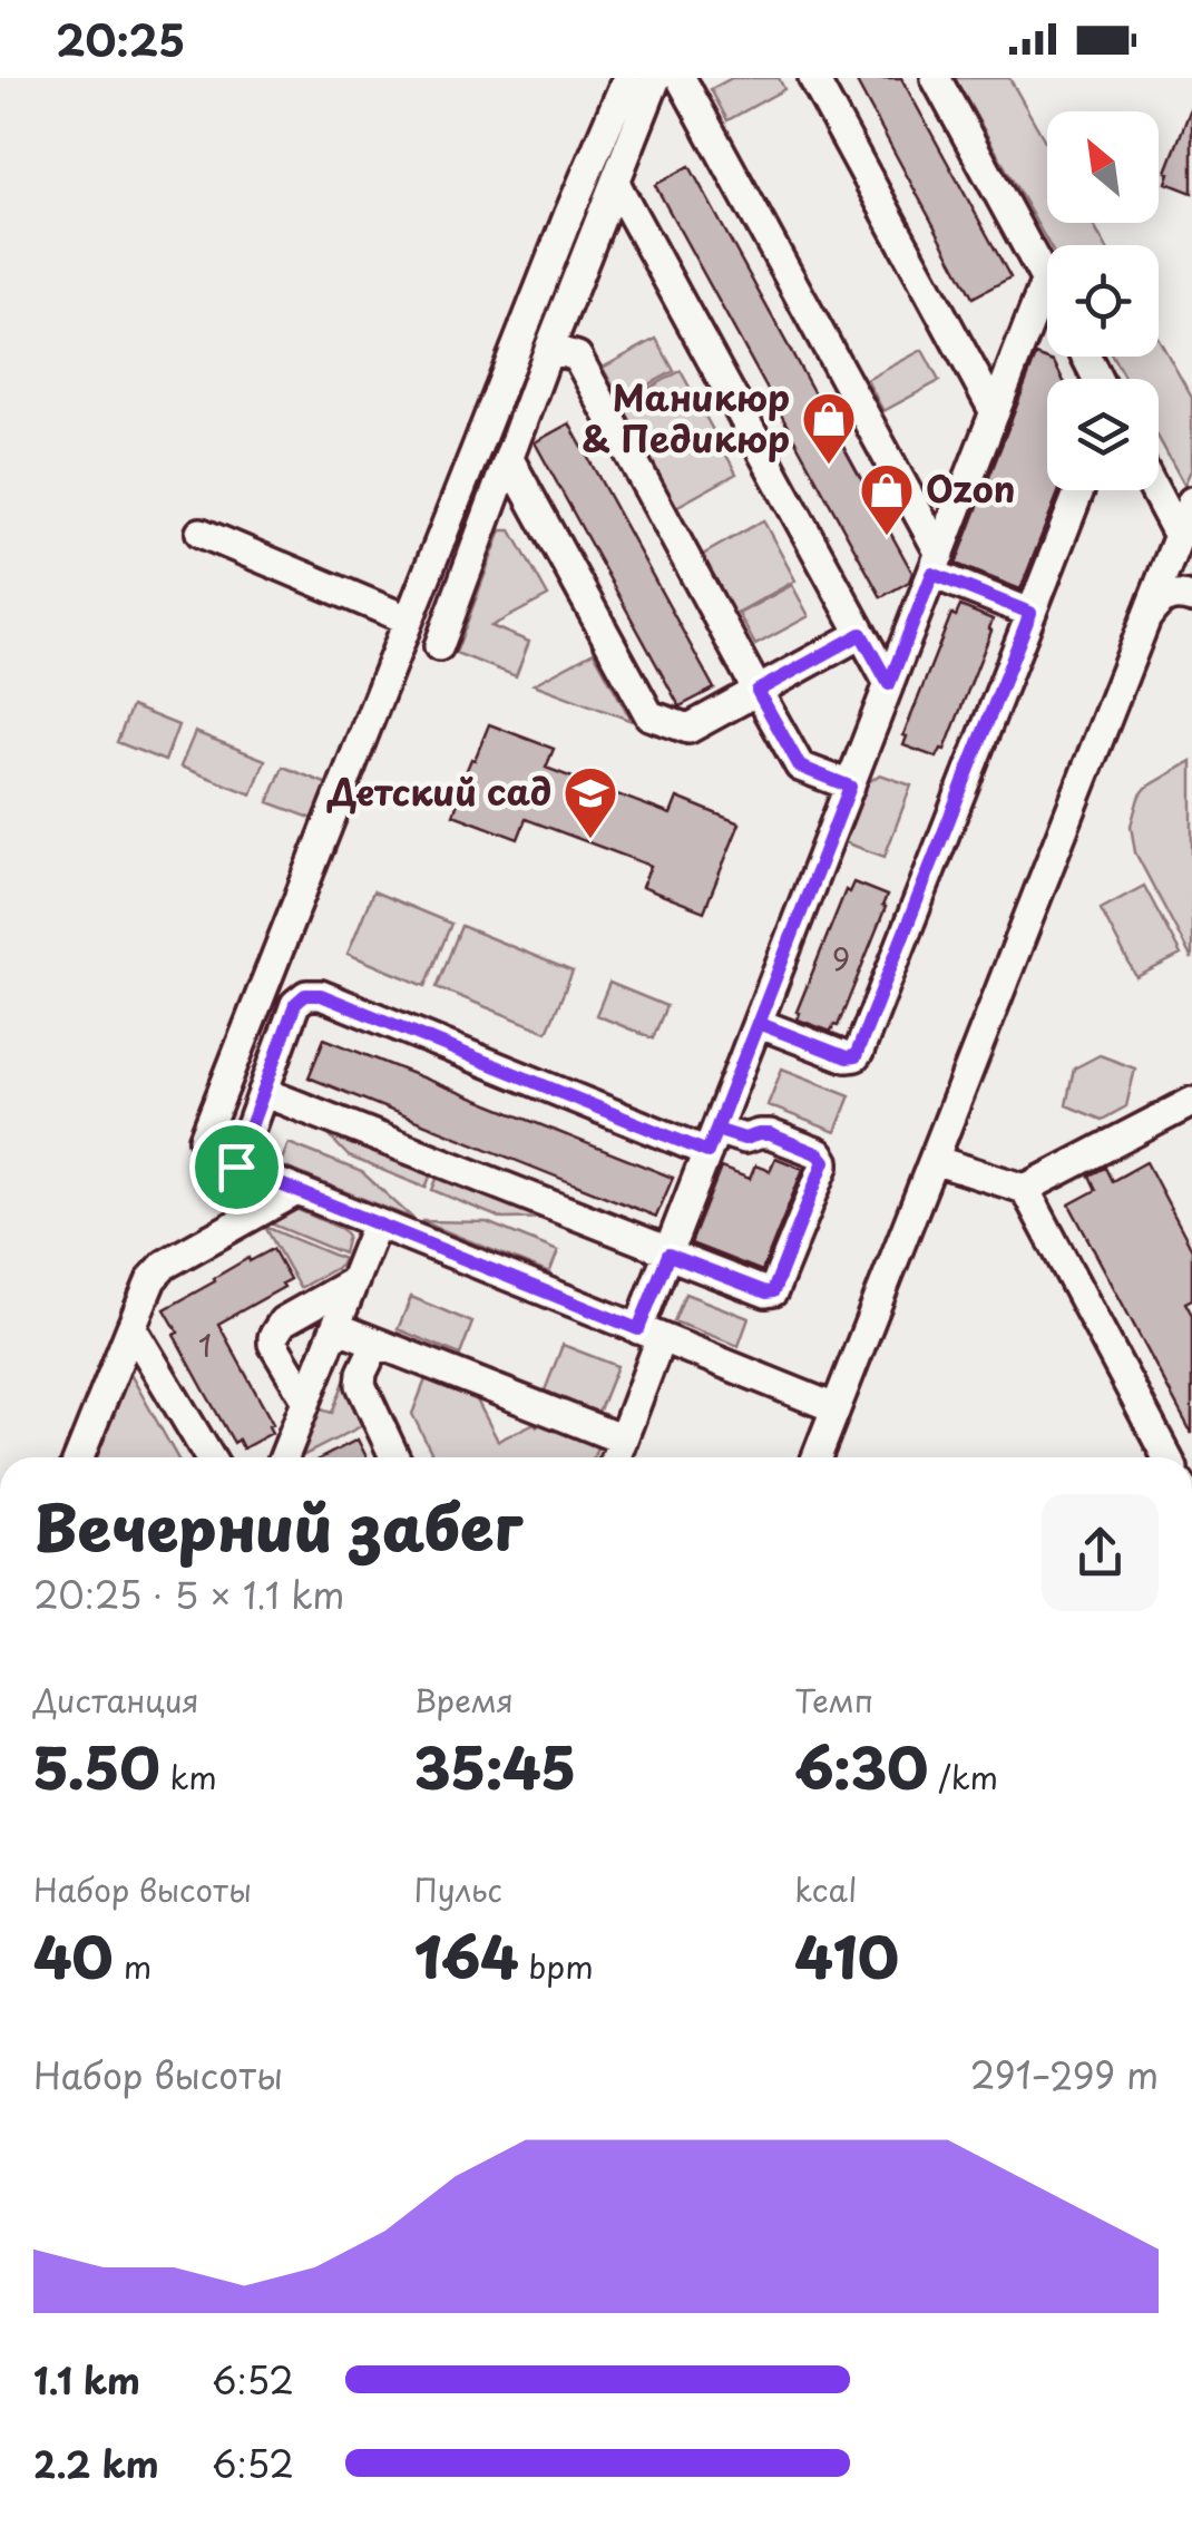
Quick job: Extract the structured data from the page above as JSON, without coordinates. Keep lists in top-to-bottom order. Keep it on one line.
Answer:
{"places":{"shop":["Маникюр & Педикюр","Ozon"],"school or university":["Детский сад"]},"house_numbers":["9","1"],"north":"top left","page":{"status":"20:25","heading":["Вечерний забег","20:25 · 5 × 1.1 km"],"stats":[["Дистанция","5.50 km"],["Время","35:45"],["Темп","6:30 /km"],["Набор высоты","40 m"],["Пульс","164 bpm"],["kcal","410"]],"chart":["Набор высоты","291–299 m"],"list":[{"name":"1.1 km","note":"6:52"},{"name":"2.2 km","note":"6:52"}]}}
